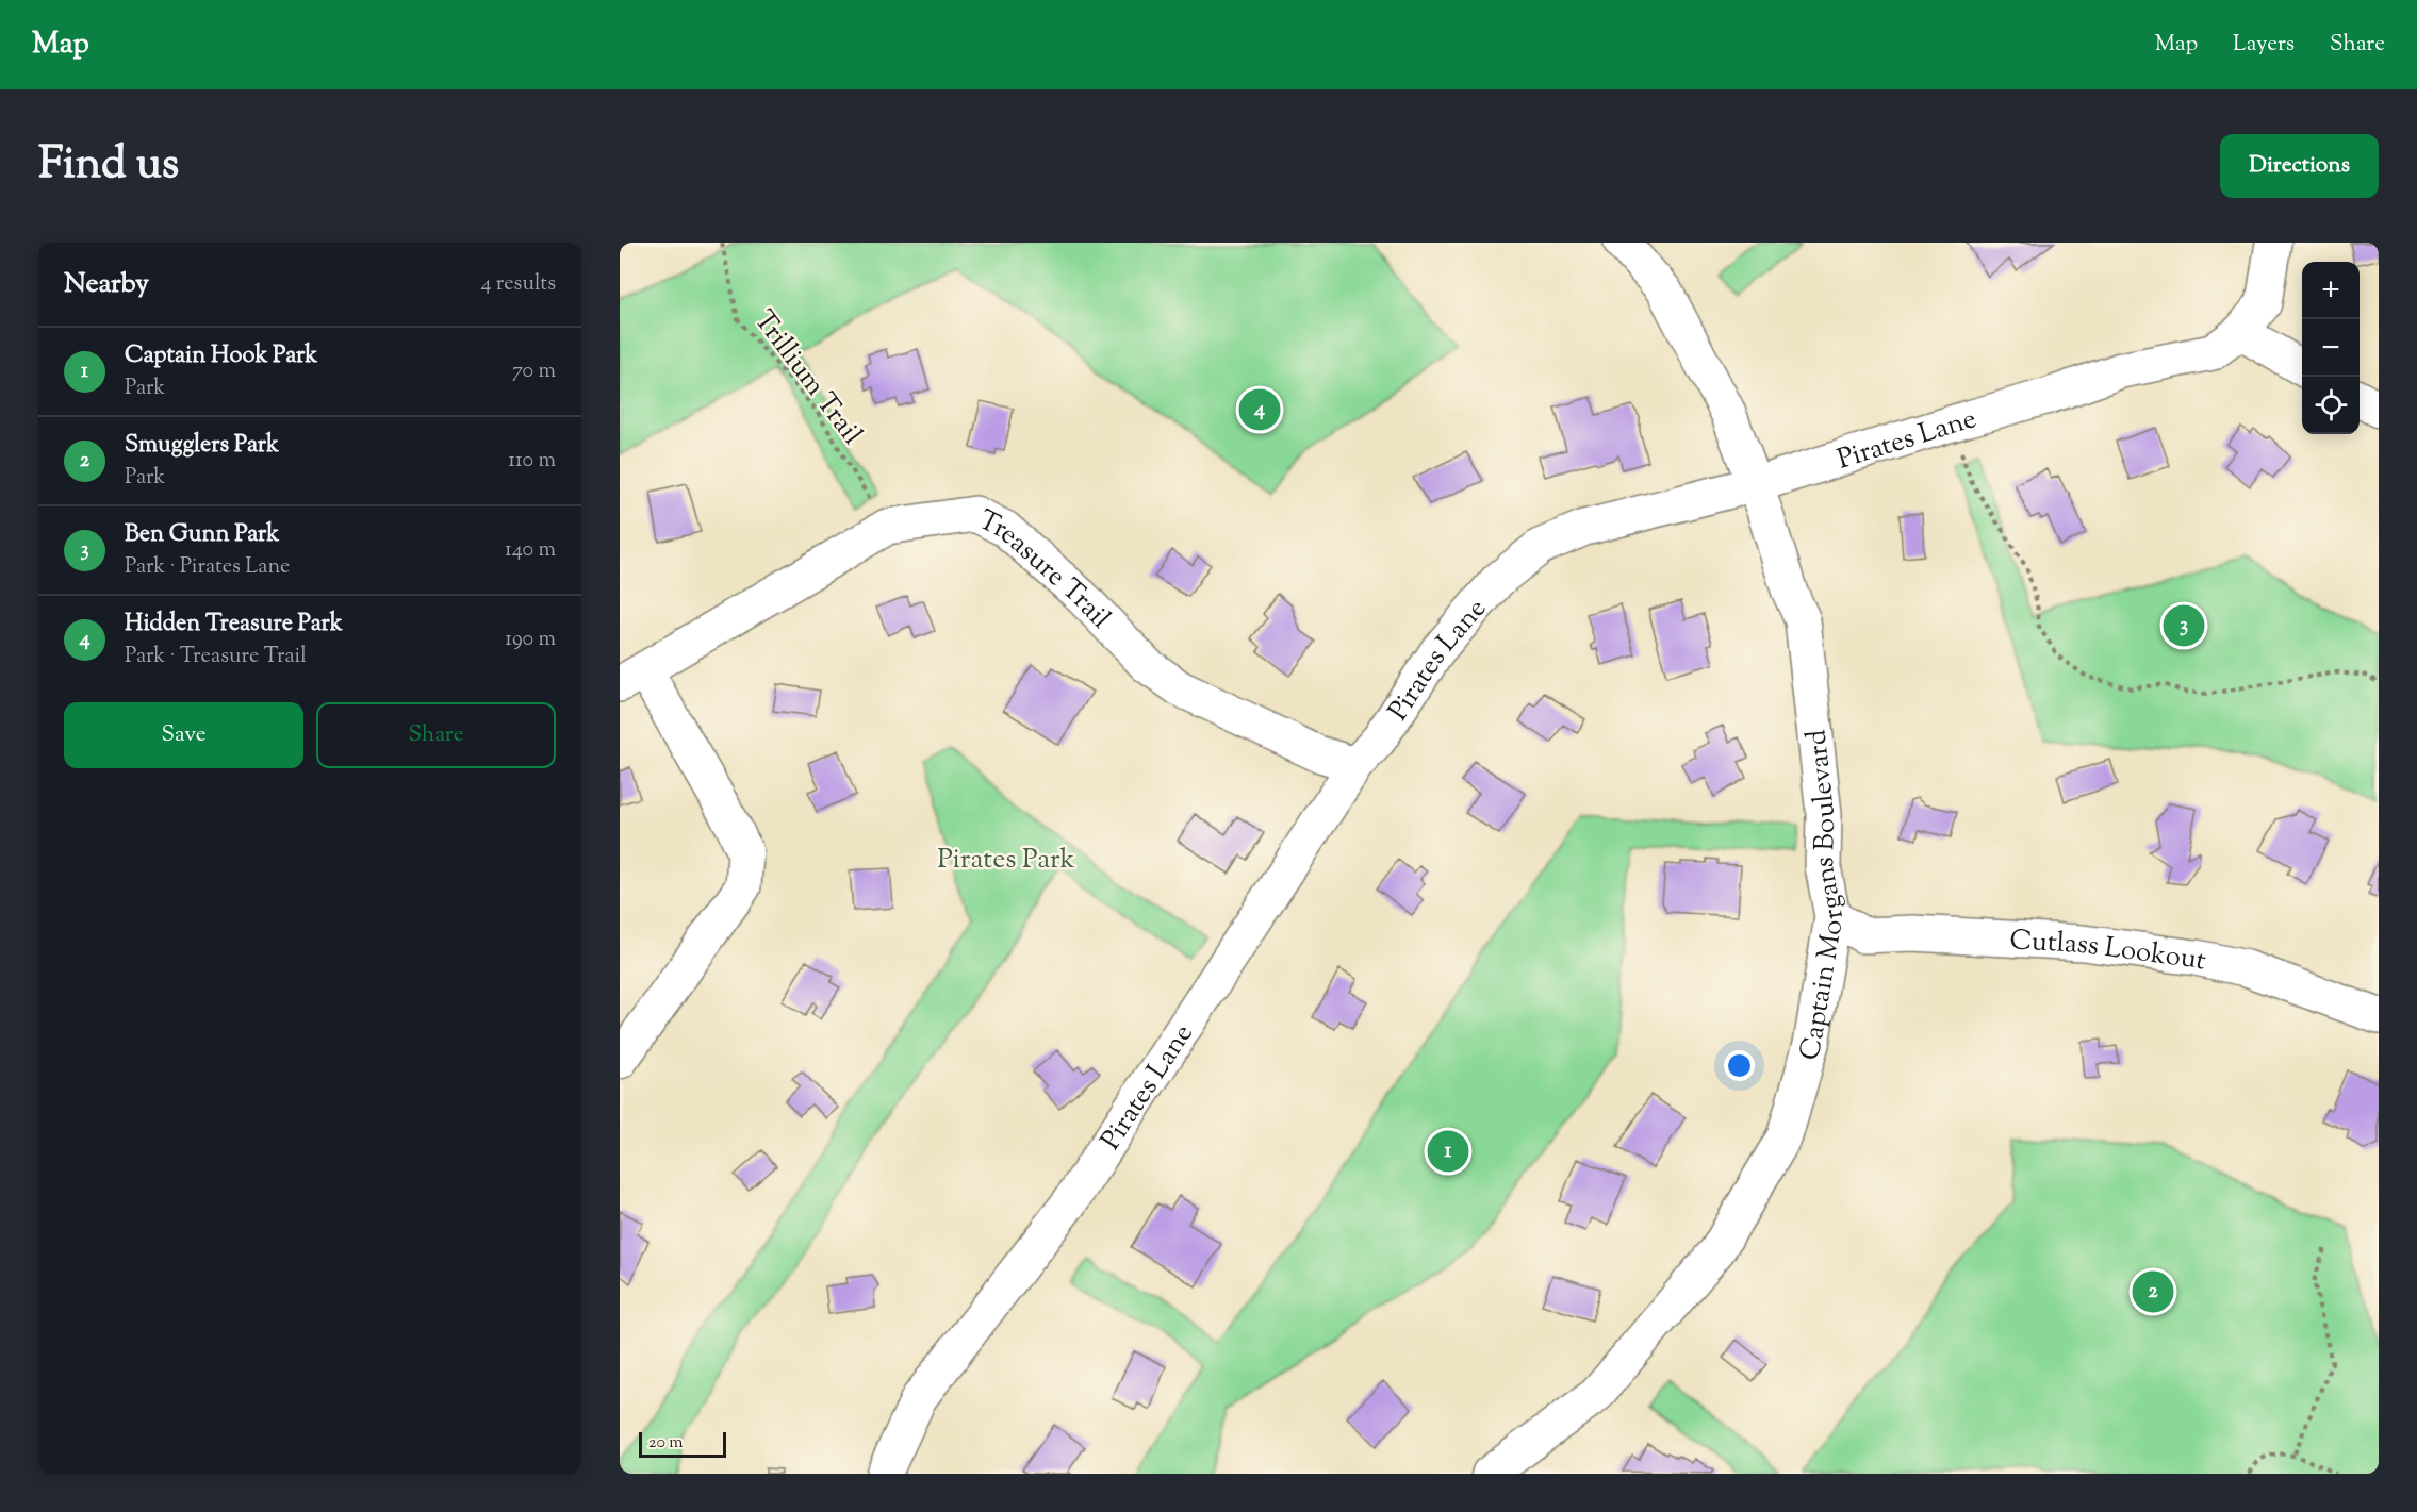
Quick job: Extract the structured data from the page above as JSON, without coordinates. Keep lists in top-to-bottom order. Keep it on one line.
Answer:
{"streets":{"street":["Pirates Lane","Treasure Trail","Captain Morgans Boulevard","Cutlass Lookout"],"path":["Trillium Trail"]},"crossings":[["Trillium Trail","Treasure Trail"],["Pirates Lane","Treasure Trail"],["Pirates Lane","Captain Morgans Boulevard"],["Captain Morgans Boulevard","Cutlass Lookout"]],"parks":["Pirates Park"],"scale_bar":"20 m","page":{"header":"Map","nav":["Map","Layers","Share"],"title":"Find us","buttons":["Directions",["Save","Share"]],"heading":["Nearby","4 results"],"map_buttons":["+","−"],"list":[{"mark":"1","name":"Captain Hook Park","note":"Park","value":"70 m"},{"mark":"2","name":"Smugglers Park","note":"Park","value":"110 m"},{"mark":"3","name":"Ben Gunn Park","note":"Park · Pirates Lane","value":"140 m"},{"mark":"4","name":"Hidden Treasure Park","note":"Park · Treasure Trail","value":"190 m"}],"pins":["4","3","1","2"],"scale":"20 m"}}
